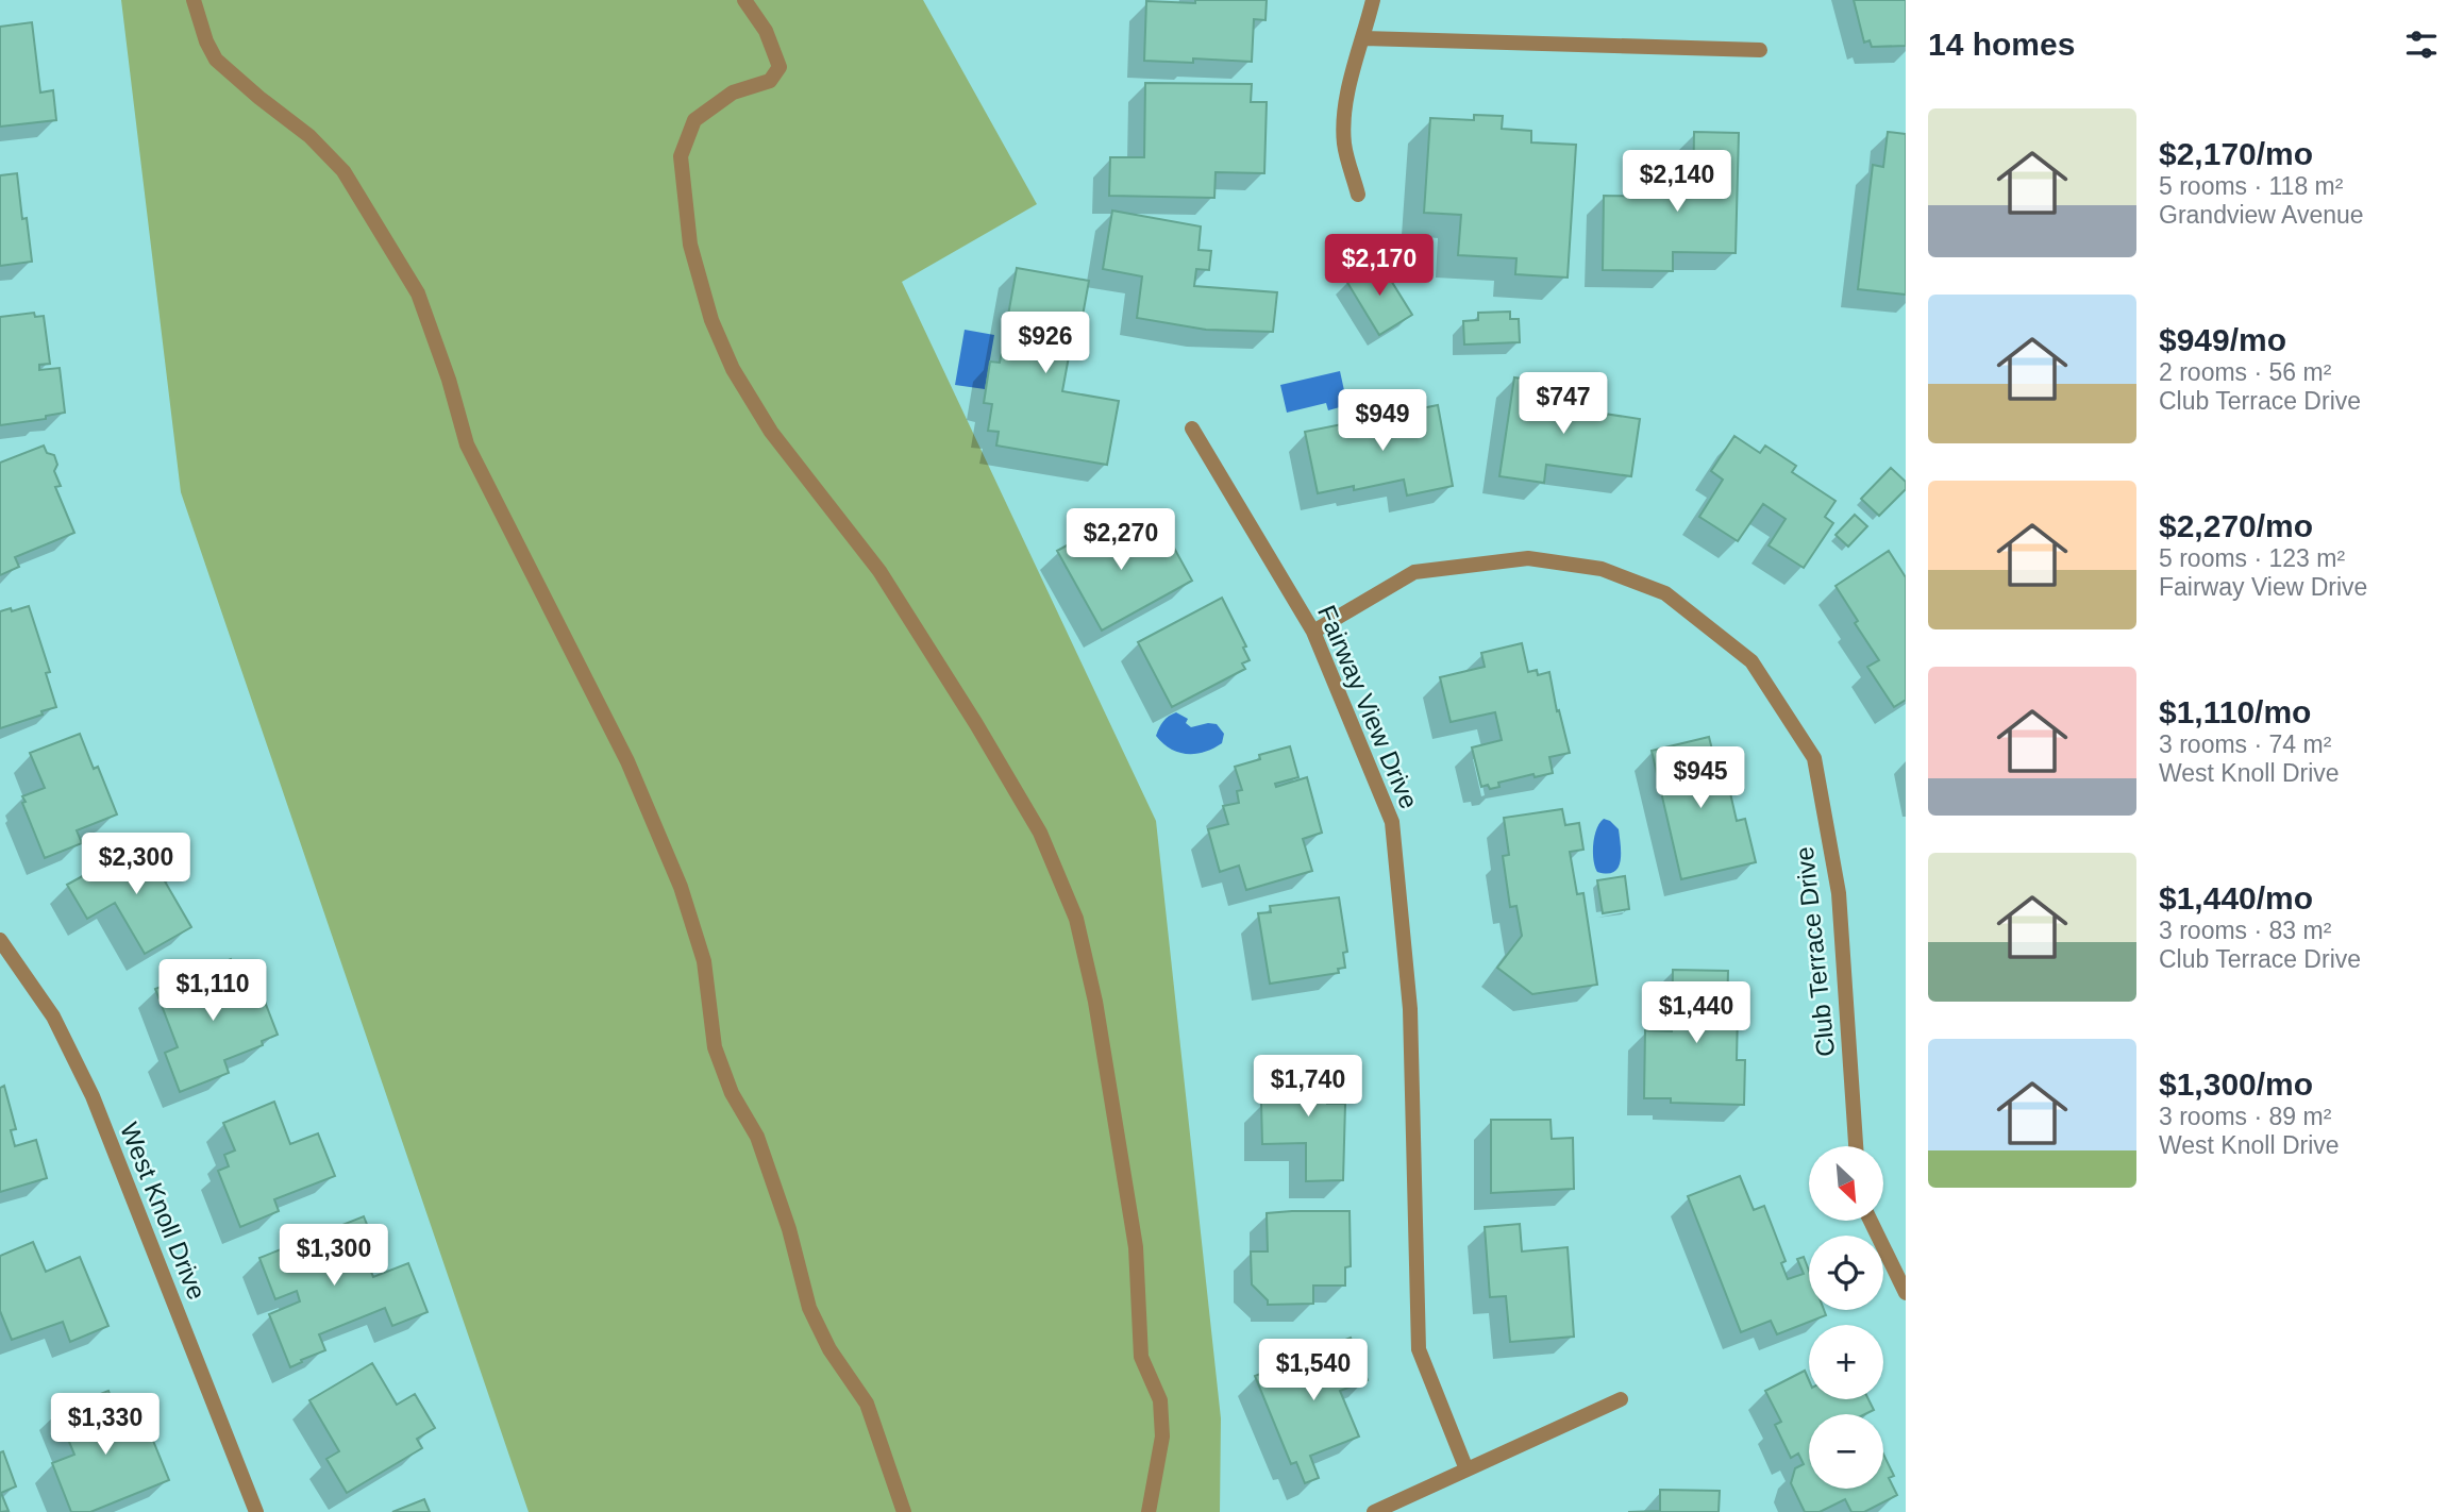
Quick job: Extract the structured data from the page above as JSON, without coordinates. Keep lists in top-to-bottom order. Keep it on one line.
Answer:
{"streets":{"street":["Fairway View Drive","Club Terrace Drive","West Knoll Drive"]},"crossings":[["Fairway View Drive","Club Terrace Drive"]],"north":"bottom right","page":{"heading":"14 homes","list":[{"name":"$2,170/mo","note":"5 rooms · 118 m² · Grandview Avenue"},{"name":"$949/mo","note":"2 rooms · 56 m² · Club Terrace Drive"},{"name":"$2,270/mo","note":"5 rooms · 123 m² · Fairway View Drive"},{"name":"$1,110/mo","note":"3 rooms · 74 m² · West Knoll Drive"},{"name":"$1,440/mo","note":"3 rooms · 83 m² · Club Terrace Drive"},{"name":"$1,300/mo","note":"3 rooms · 89 m² · West Knoll Drive"}],"price":["$2,140","$2,170","$926","$747","$949","$2,270","$945","$2,300","$1,110","$1,440","$1,740","$1,300","$1,540","$1,330"],"map_buttons":["+","−"]}}
